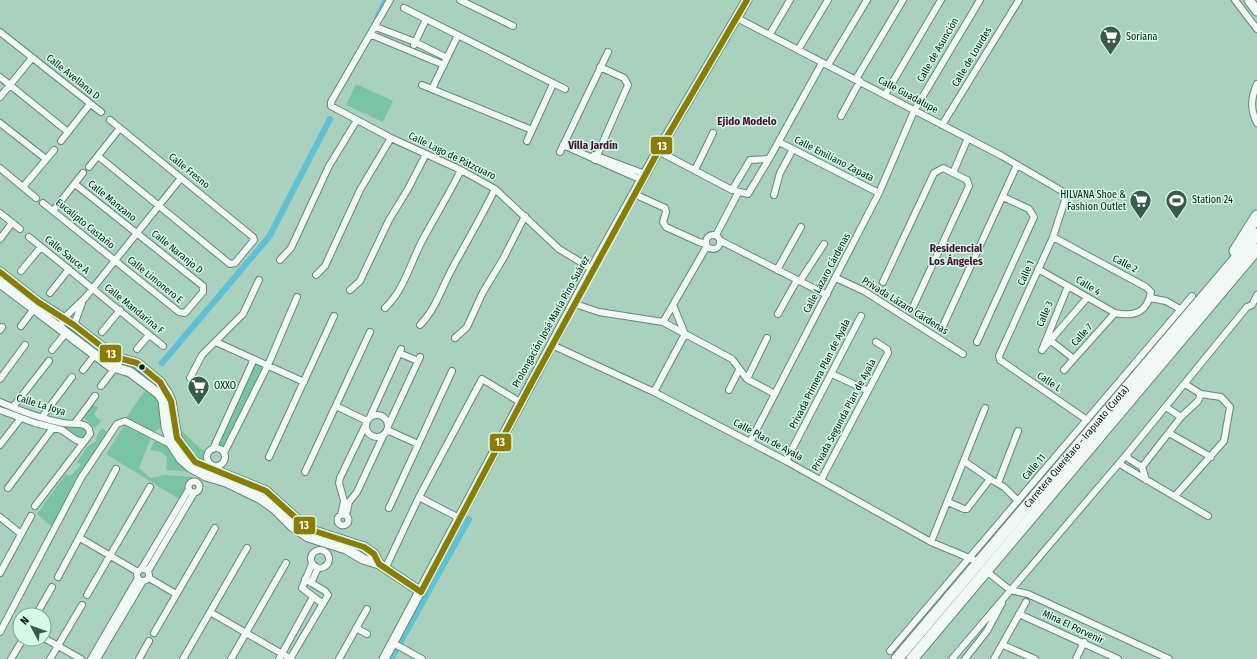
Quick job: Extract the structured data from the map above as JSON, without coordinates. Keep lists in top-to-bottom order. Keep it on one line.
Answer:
{"streets":{"highway":["Carretera Querétaro - Irapuato (Cuota)"],"street":["Calle de Asunción","Calle de Lourdes","Calle Avellana D","Calle Guadalupe","Calle Lago de Pátzcuaro","Calle Emiliano Zapata","Calle Fresno","Calle Manzano","Eucalipto Castaño","Calle Naranjo D","Calle Sauce A","Calle 2","Calle Lázaro Cárdenas","Calle 1","Calle Limonero E","Calle 4","Privada Lázaro Cárdenas","Calle Mandarina F","Calle 3","Prolongación José María Pino Suárez","Calle 7","Privada Primera Plan de Ayala","Calle L","Calle La Joya","Privada Segunda Plan de Ayala","Calle Plan de Ayala","Calle 11","Mina El Porvenir"]},"crossings":[["Calle de Asunción","Calle Guadalupe"],["Calle de Asunción","Calle Lázaro Cárdenas"],["Calle de Lourdes","Calle Guadalupe"],["Calle Guadalupe","Calle Lázaro Cárdenas"],["Calle Guadalupe","Calle 1"],["Calle Guadalupe","Prolongación José María Pino Suárez"],["Calle Lago de Pátzcuaro","Prolongación José María Pino Suárez"],["Calle Emiliano Zapata","Calle Lázaro Cárdenas"],["Calle Manzano","Calle Naranjo D"],["Eucalipto Castaño","Calle Limonero E"],["Calle Naranjo D","Calle Limonero E"],["Calle Sauce A","Calle Mandarina F"],["Calle 2","Calle 1"],["Calle 2","Calle 4"],["Calle Lázaro Cárdenas","Privada Lázaro Cárdenas"],["Calle Lázaro Cárdenas","Calle Plan de Ayala"],["Calle 1","Calle 4"],["Calle 1","Calle L"],["Calle 4","Calle 3"],["Calle 4","Calle 7"],["Prolongación José María Pino Suárez","Calle Plan de Ayala"],["Privada Primera Plan de Ayala","Calle Plan de Ayala"],["Calle L","Calle 11"],["Privada Segunda Plan de Ayala","Calle Plan de Ayala"],["Calle Plan de Ayala","Calle 11"],["Carretera Querétaro - Irapuato (Cuota)","Calle 11"]],"districts":["Ejido Modelo","Villa Jardín","Residencial Los Ángeles"],"places":{"supermarket":["Soriana","HILVANA Shoe & Fashion Outlet","OXXO"],"sports":["Station 24"]},"lines":["transit line 13"],"north":"top left"}
